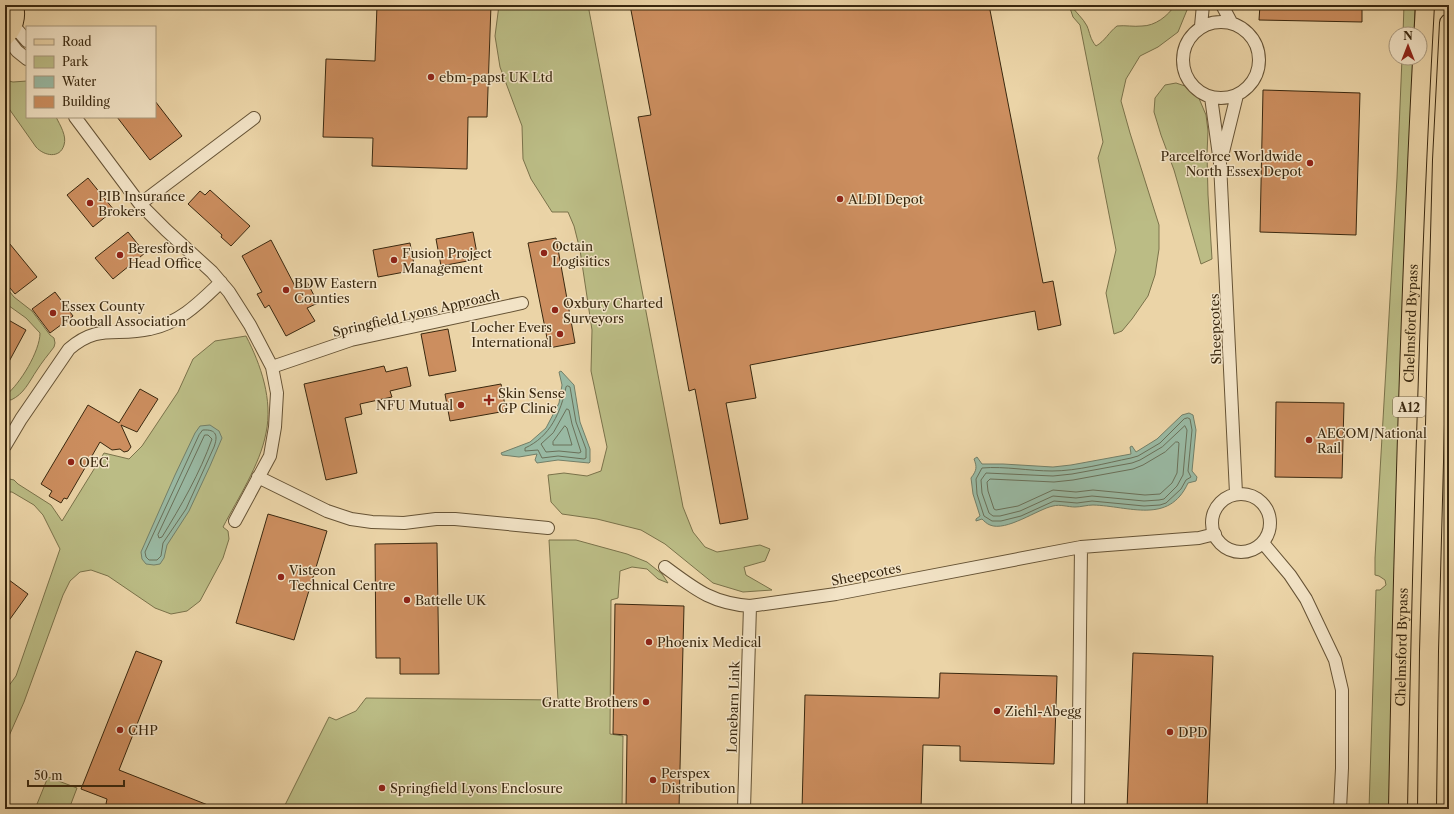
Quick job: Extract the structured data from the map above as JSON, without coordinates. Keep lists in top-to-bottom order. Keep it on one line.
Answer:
{"streets":{"highway":["Chelmsford Bypass","A12"],"street":["Springfield Lyons Approach","Sheepcotes","Lonebarn Link"]},"crossings":[["Sheepcotes","Lonebarn Link"]],"places":{"other":["ebm-papst UK Ltd","Parcelforce Worldwide North Essex Depot","ALDI Depot","PIB Insurance Brokers","Octain Logisitics","Beresfords Head Office","Fusion Project Management","BDW Eastern Counties","Oxbury Charted Surveyors","Essex County Football Association","Locher Evers International","NFU Mutual","AECOM/National Rail","OEC","Visteon Technical Centre","Battelle UK","Phoenix Medical","Gratte Brothers","Ziehl-Abegg","CHP","DPD","Perspex Distribution","Springfield Lyons Enclosure"],"health":["Skin Sense GP Clinic"]},"legend":["Road","Park","Water","Building"],"scale_bar":"50 m","north":"top"}
